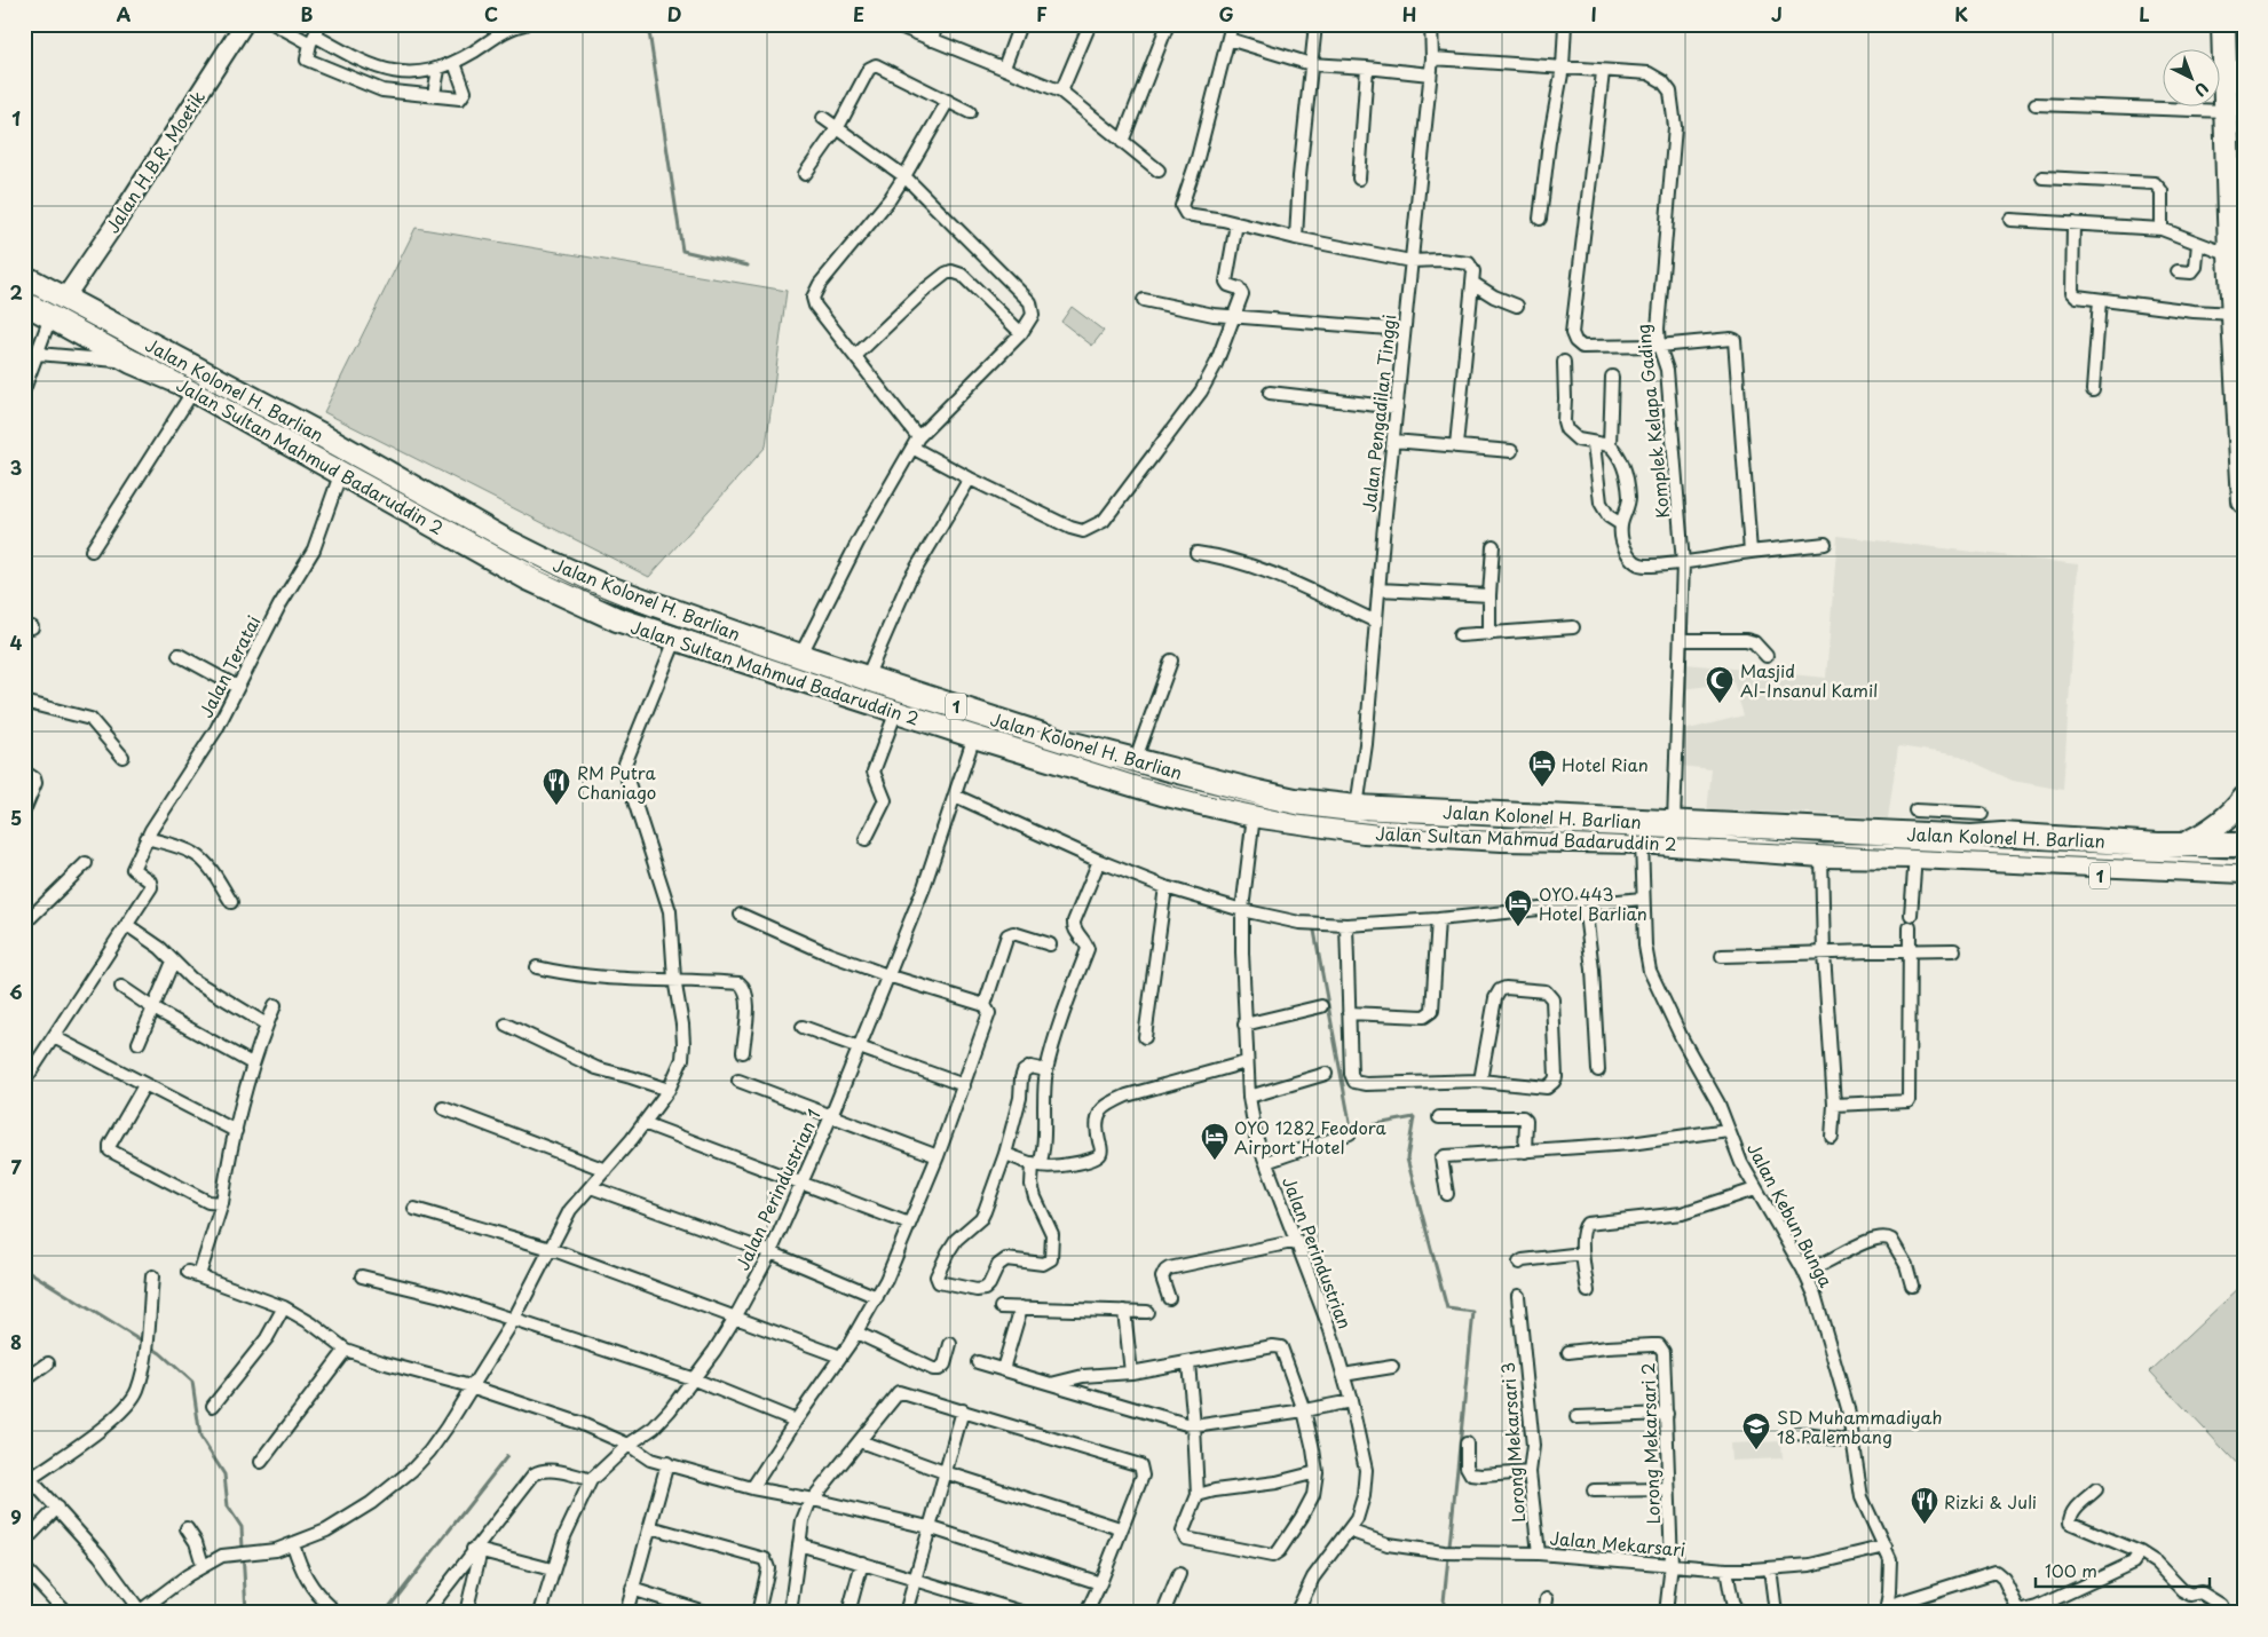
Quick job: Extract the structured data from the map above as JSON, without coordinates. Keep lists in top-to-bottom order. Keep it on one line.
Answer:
{"streets":{"highway":["Jalan Kolonel H. Barlian","Jalan Sultan Mahmud Badaruddin 2","1"],"street":["Jalan H.B.R. Moetik","Jalan Pengadilan Tinggi","Komplek Kelapa Gading","Jalan Teratai","Jalan Perindustrian 1","Jalan Kebun Bunga","Jalan Perindustrian","Lorong Mekarsari 3","Lorong Mekarsari 2","Jalan Mekarsari"]},"crossings":[["Jalan H.B.R. Moetik","Jalan Kolonel H. Barlian"],["Jalan H.B.R. Moetik","Jalan Sultan Mahmud Badaruddin 2"],["Jalan Kolonel H. Barlian","Jalan Pengadilan Tinggi"],["Jalan Kolonel H. Barlian","Komplek Kelapa Gading"],["Jalan Kolonel H. Barlian","Jalan Sultan Mahmud Badaruddin 2"],["Jalan Pengadilan Tinggi","Komplek Kelapa Gading"],["Jalan Sultan Mahmud Badaruddin 2","Jalan Teratai"],["Jalan Sultan Mahmud Badaruddin 2","Jalan Perindustrian 1"],["Jalan Sultan Mahmud Badaruddin 2","Jalan Kebun Bunga"],["Jalan Sultan Mahmud Badaruddin 2","Jalan Perindustrian"],["Jalan Kebun Bunga","Jalan Mekarsari"],["Jalan Perindustrian","Jalan Mekarsari"],["Lorong Mekarsari 3","Jalan Mekarsari"],["Lorong Mekarsari 2","Jalan Mekarsari"]],"places":{"mosque":["Masjid Al-Insanul Kamil"],"hotel":["Hotel Rian","OYO 443 Hotel Barlian","OYO 1282 Feodora Airport Hotel"],"restaurant":["RM Putra Chaniago","Rizki & Juli"],"school or university":["SD Muhammadiyah 18 Palembang"]},"scale_bar":"100 m","north":"bottom right","grid":{"columns":["A","B","C","D","E","F","G","H","I","J","K","L"],"rows":["1","2","3","4","5","6","7","8","9"]}}
